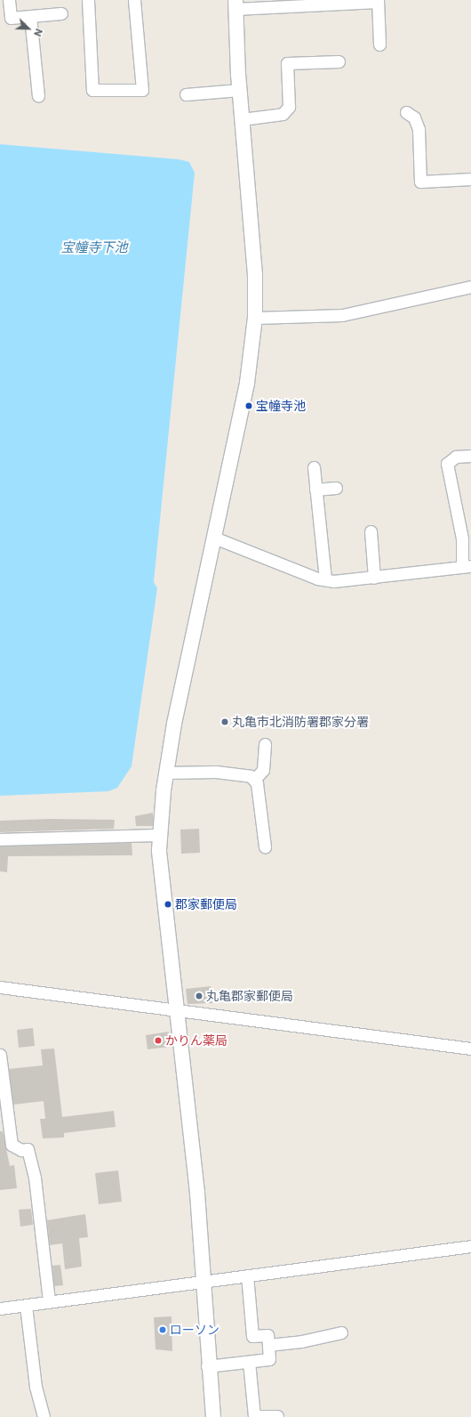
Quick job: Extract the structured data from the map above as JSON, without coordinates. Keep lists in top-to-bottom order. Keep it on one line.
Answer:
{"water":["宝幢寺下池"],"places":["宝幢寺池","丸亀市北消防署郡家分署","郡家郵便局","丸亀郡家郵便局","かりん薬局","ローソン"],"north":"bottom right"}
